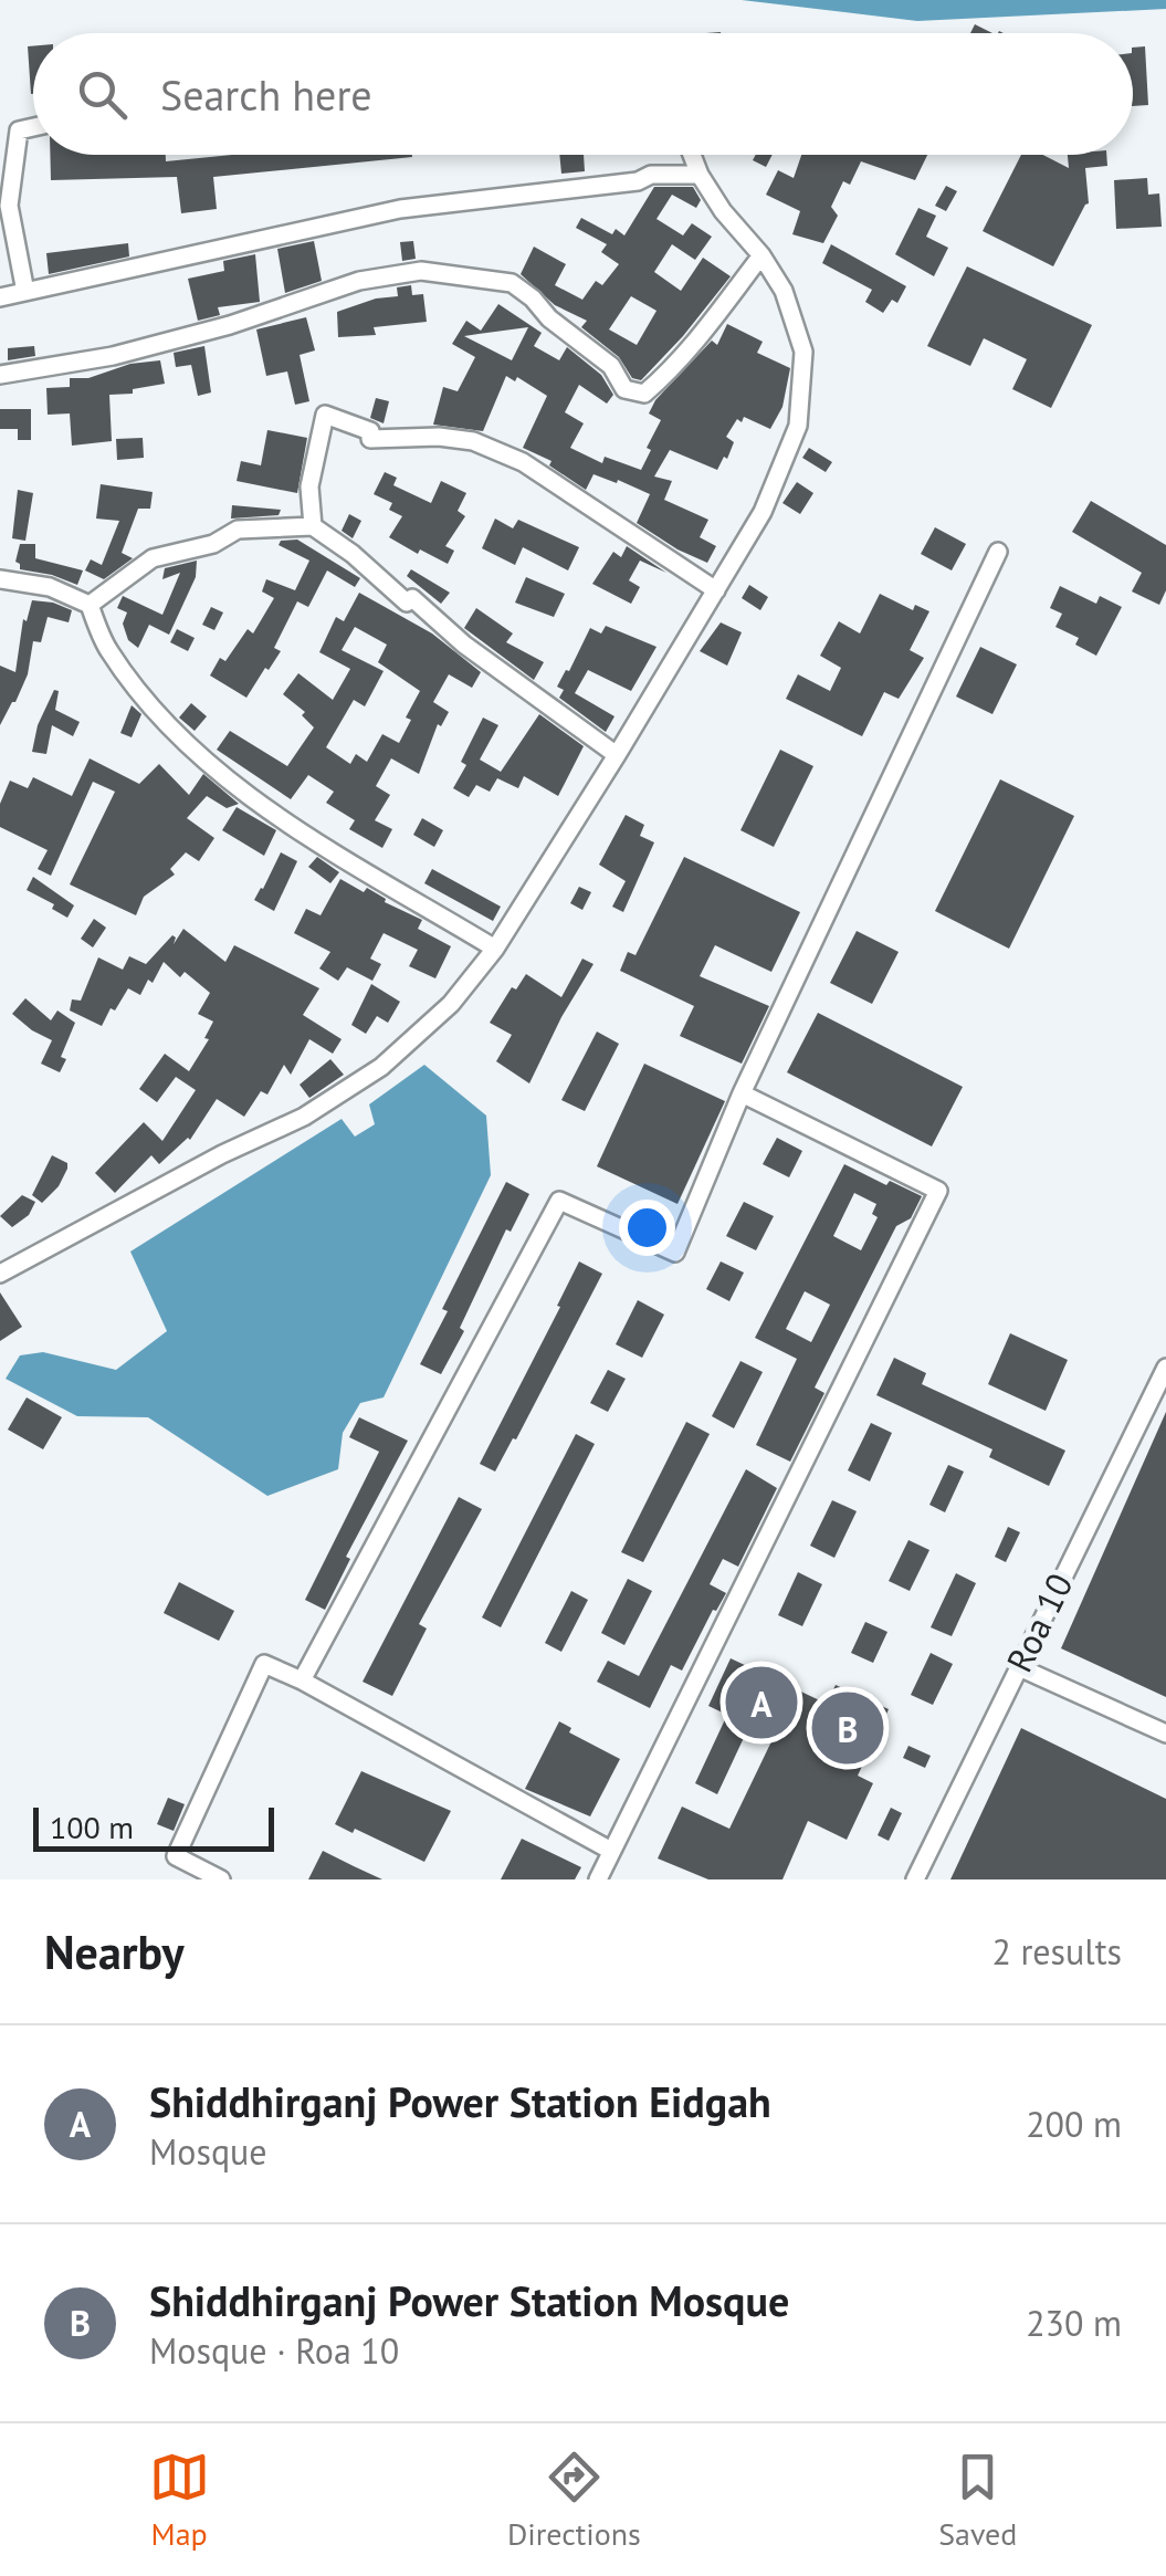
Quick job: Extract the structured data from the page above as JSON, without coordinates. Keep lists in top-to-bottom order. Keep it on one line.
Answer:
{"streets":{"street":["Roa 10"]},"scale_bar":"100 m","page":{"search":"Search here","pins":["A","B"],"scale":"100 m","heading":["Nearby","2 results"],"list":[{"mark":"A","name":"Shiddhirganj Power Station Eidgah","note":"Mosque","value":"200 m"},{"mark":"B","name":"Shiddhirganj Power Station Mosque","note":"Mosque · Roa 10","value":"230 m"}],"nav":["Map","Directions","Saved"]}}
